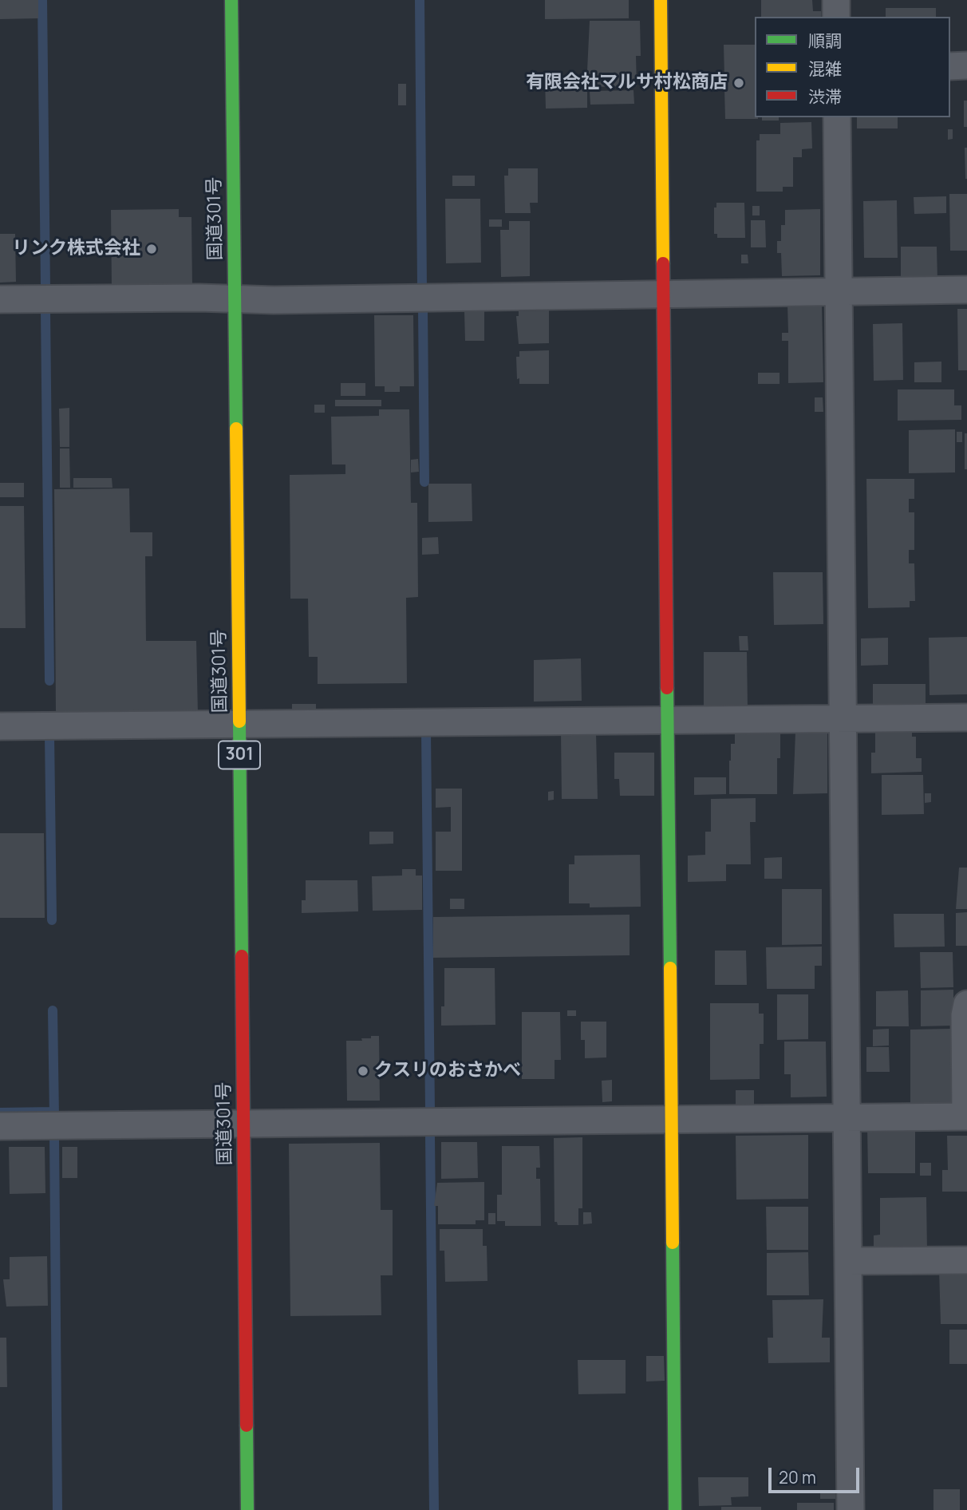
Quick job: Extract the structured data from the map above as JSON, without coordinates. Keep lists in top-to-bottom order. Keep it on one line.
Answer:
{"streets":{"main road":["国道301号","301"]},"places":["有限会社マルサ村松商店","リンク株式会社","クスリのおさかべ"],"legend":["順調","混雑","渋滞"],"scale_bar":"20 m"}
